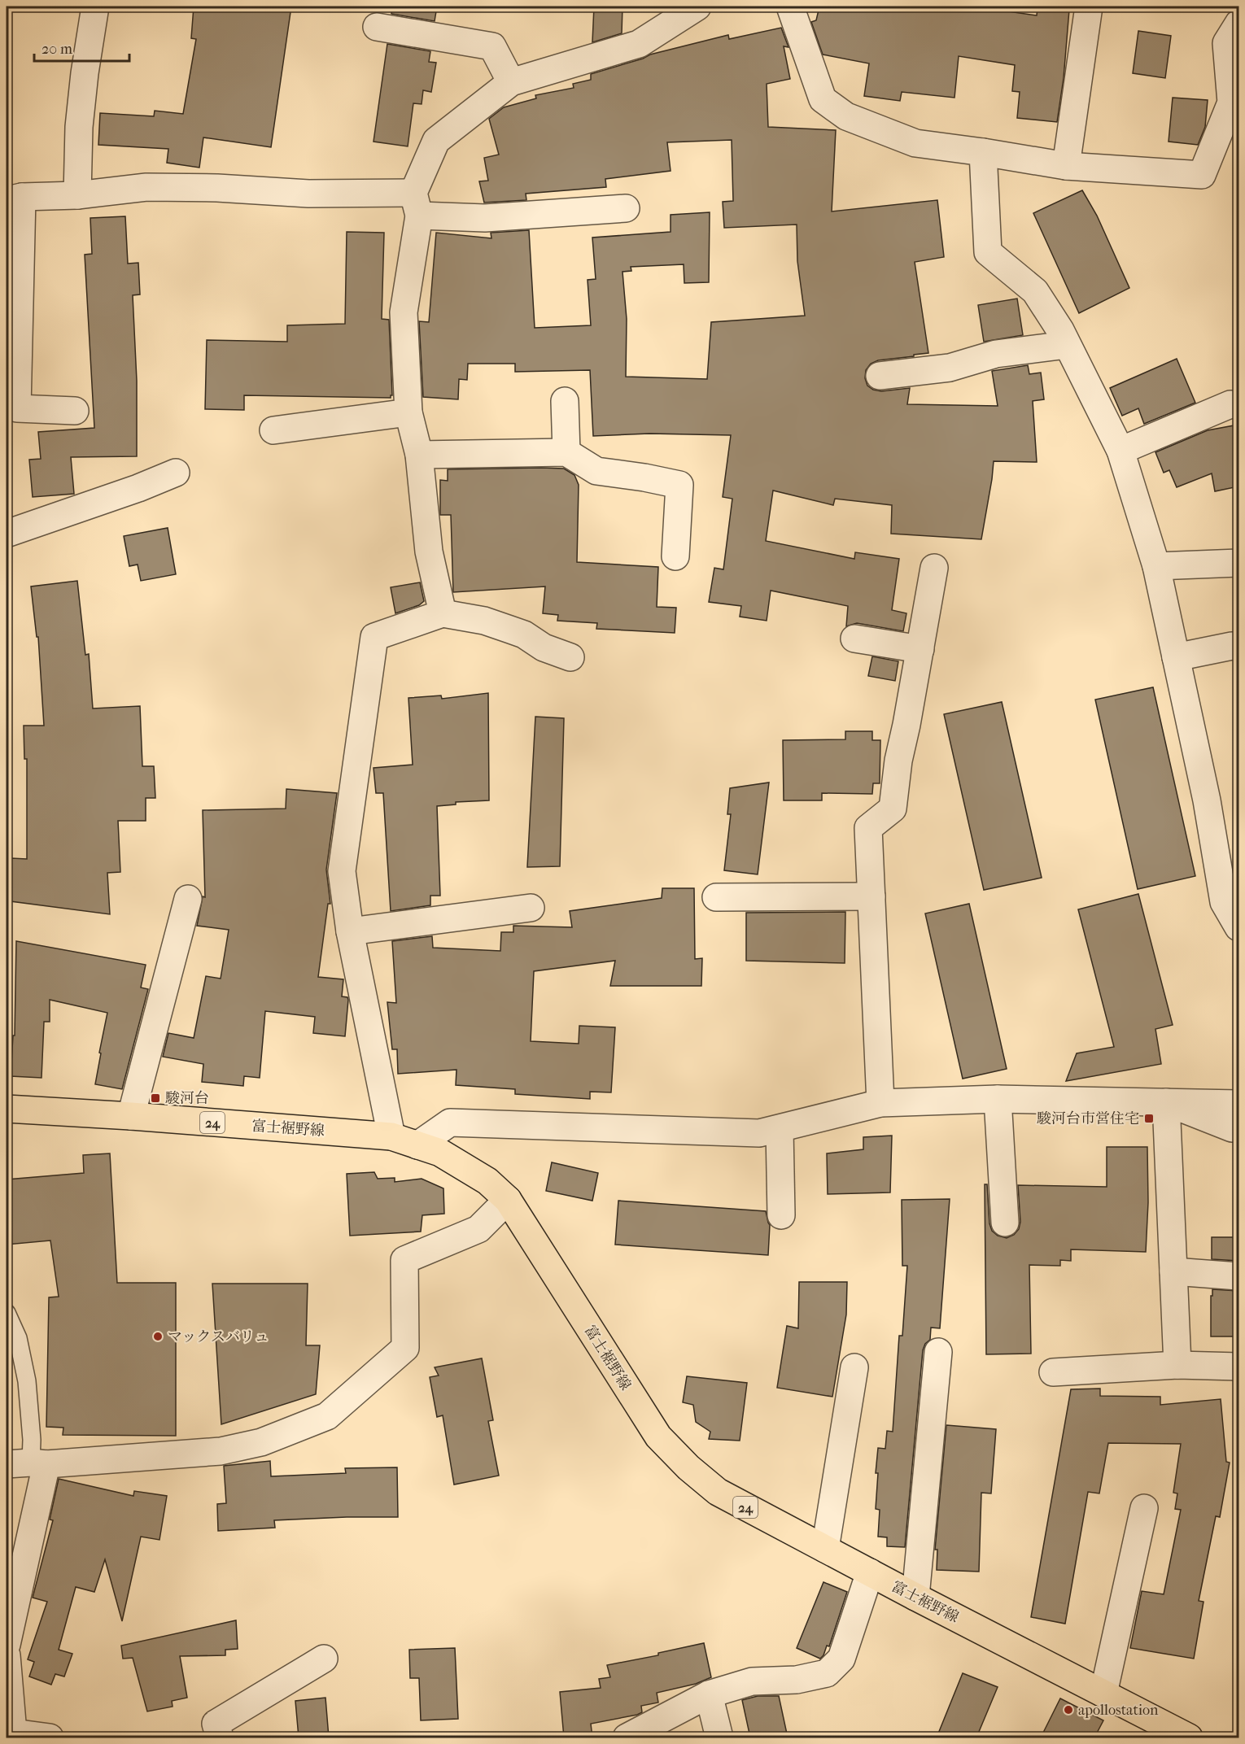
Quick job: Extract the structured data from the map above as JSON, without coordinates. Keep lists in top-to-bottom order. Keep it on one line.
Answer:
{"streets":{"main road":["24","富士裾野線"]},"places":{"transit":["駿河台","駿河台市営住宅"],"other":["マックスバリュ","apollostation"]},"scale_bar":"20 m"}
